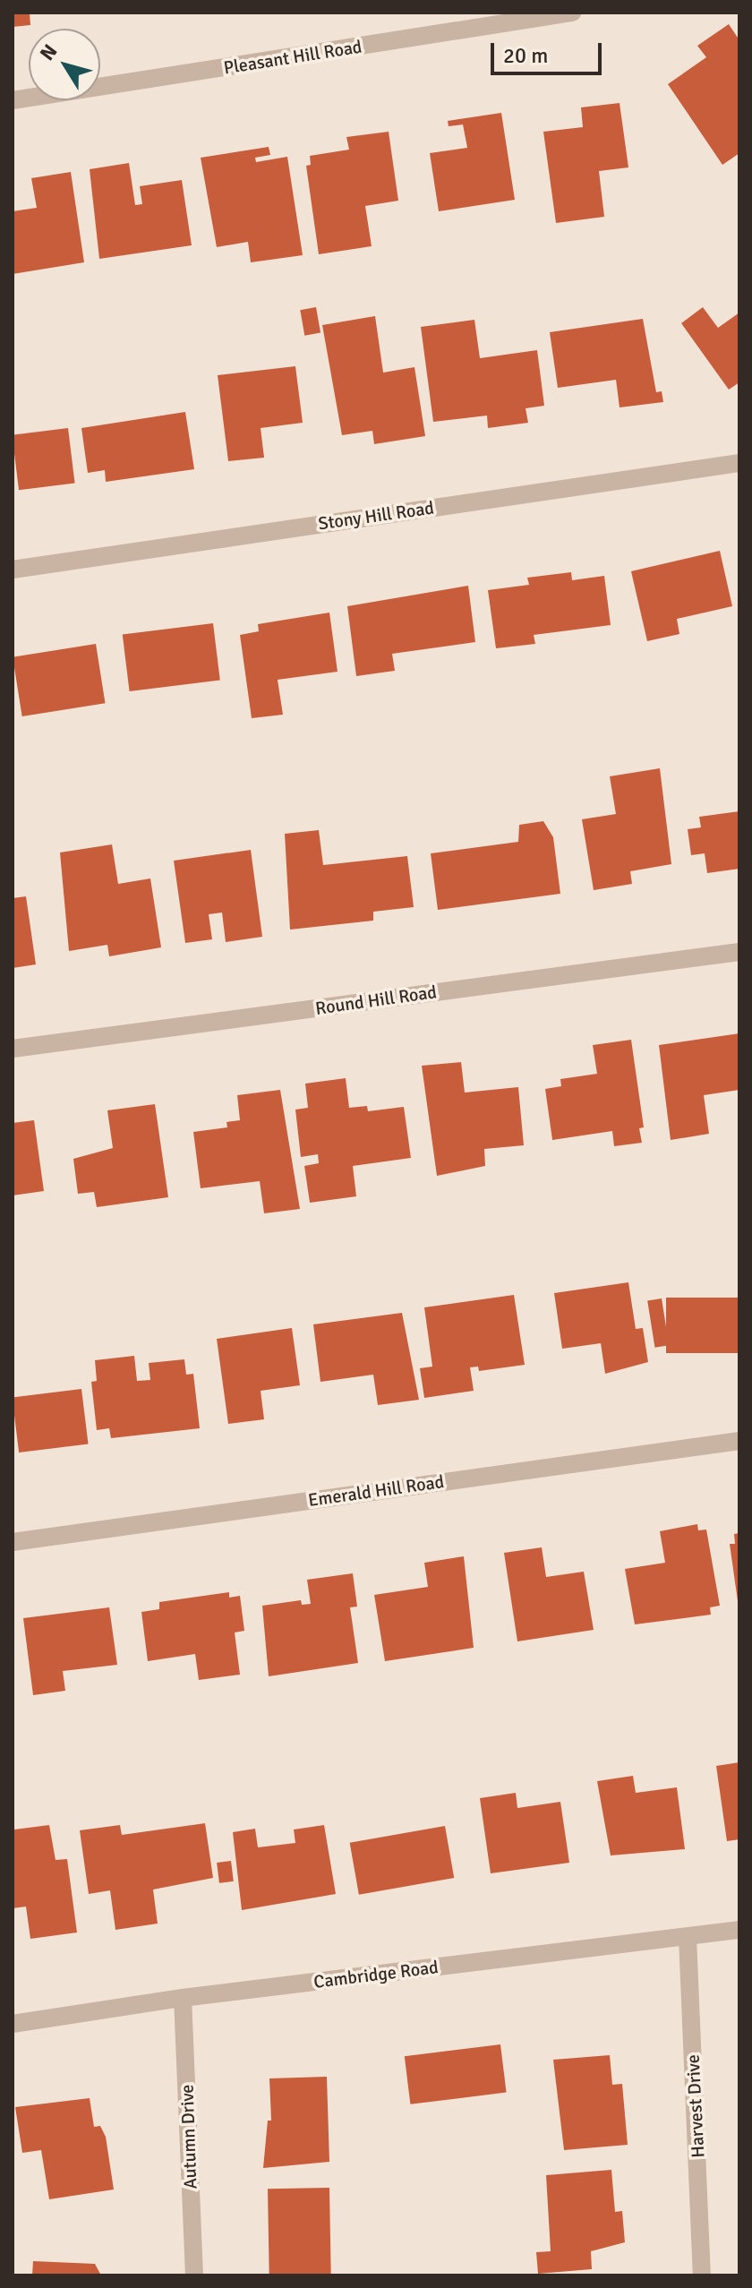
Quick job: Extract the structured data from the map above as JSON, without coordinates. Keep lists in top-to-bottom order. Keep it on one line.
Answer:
{"streets":{"street":["Pleasant Hill Road","Stony Hill Road","Round Hill Road","Emerald Hill Road","Cambridge Road","Harvest Drive","Autumn Drive"]},"crossings":[["Cambridge Road","Harvest Drive"],["Cambridge Road","Autumn Drive"]],"scale_bar":"20 m","north":"top left"}
